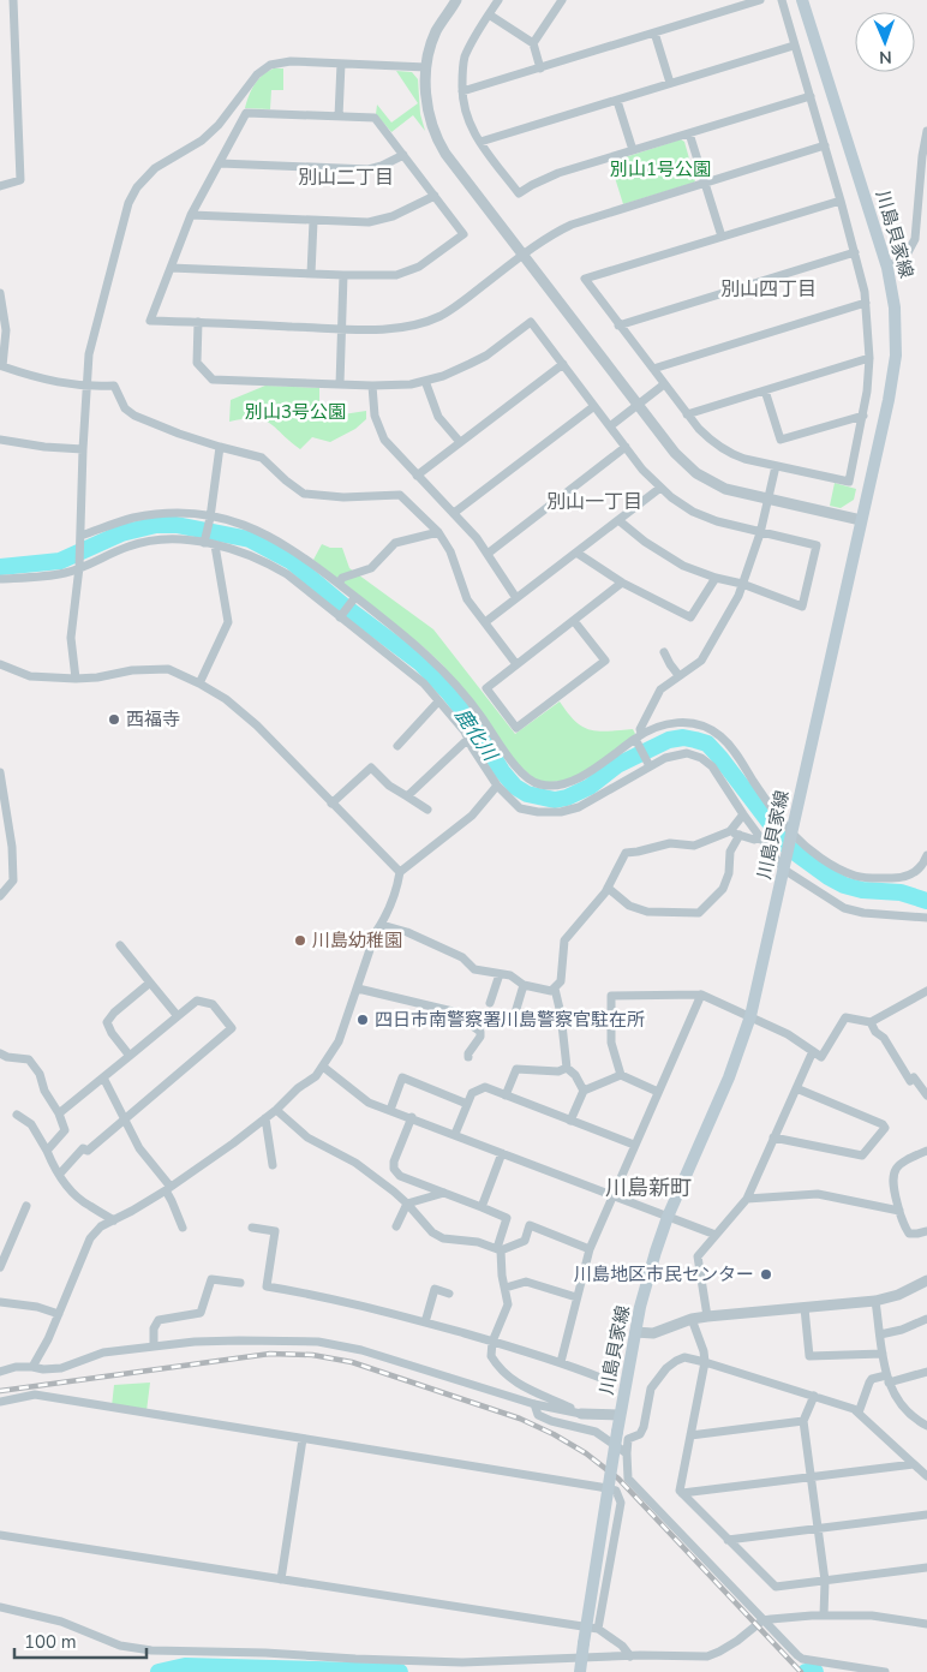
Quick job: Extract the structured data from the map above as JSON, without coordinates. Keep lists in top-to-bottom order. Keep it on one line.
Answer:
{"streets":{"main road":["川島貝家線"]},"districts":["別山二丁目","別山四丁目","別山一丁目","川島新町"],"water":["鹿化川"],"parks":["別山1号公園","別山3号公園"],"places":["西福寺","川島幼稚園","四日市南警察署川島警察官駐在所","川島地区市民センター"],"scale_bar":"100 m","north":"bottom"}
